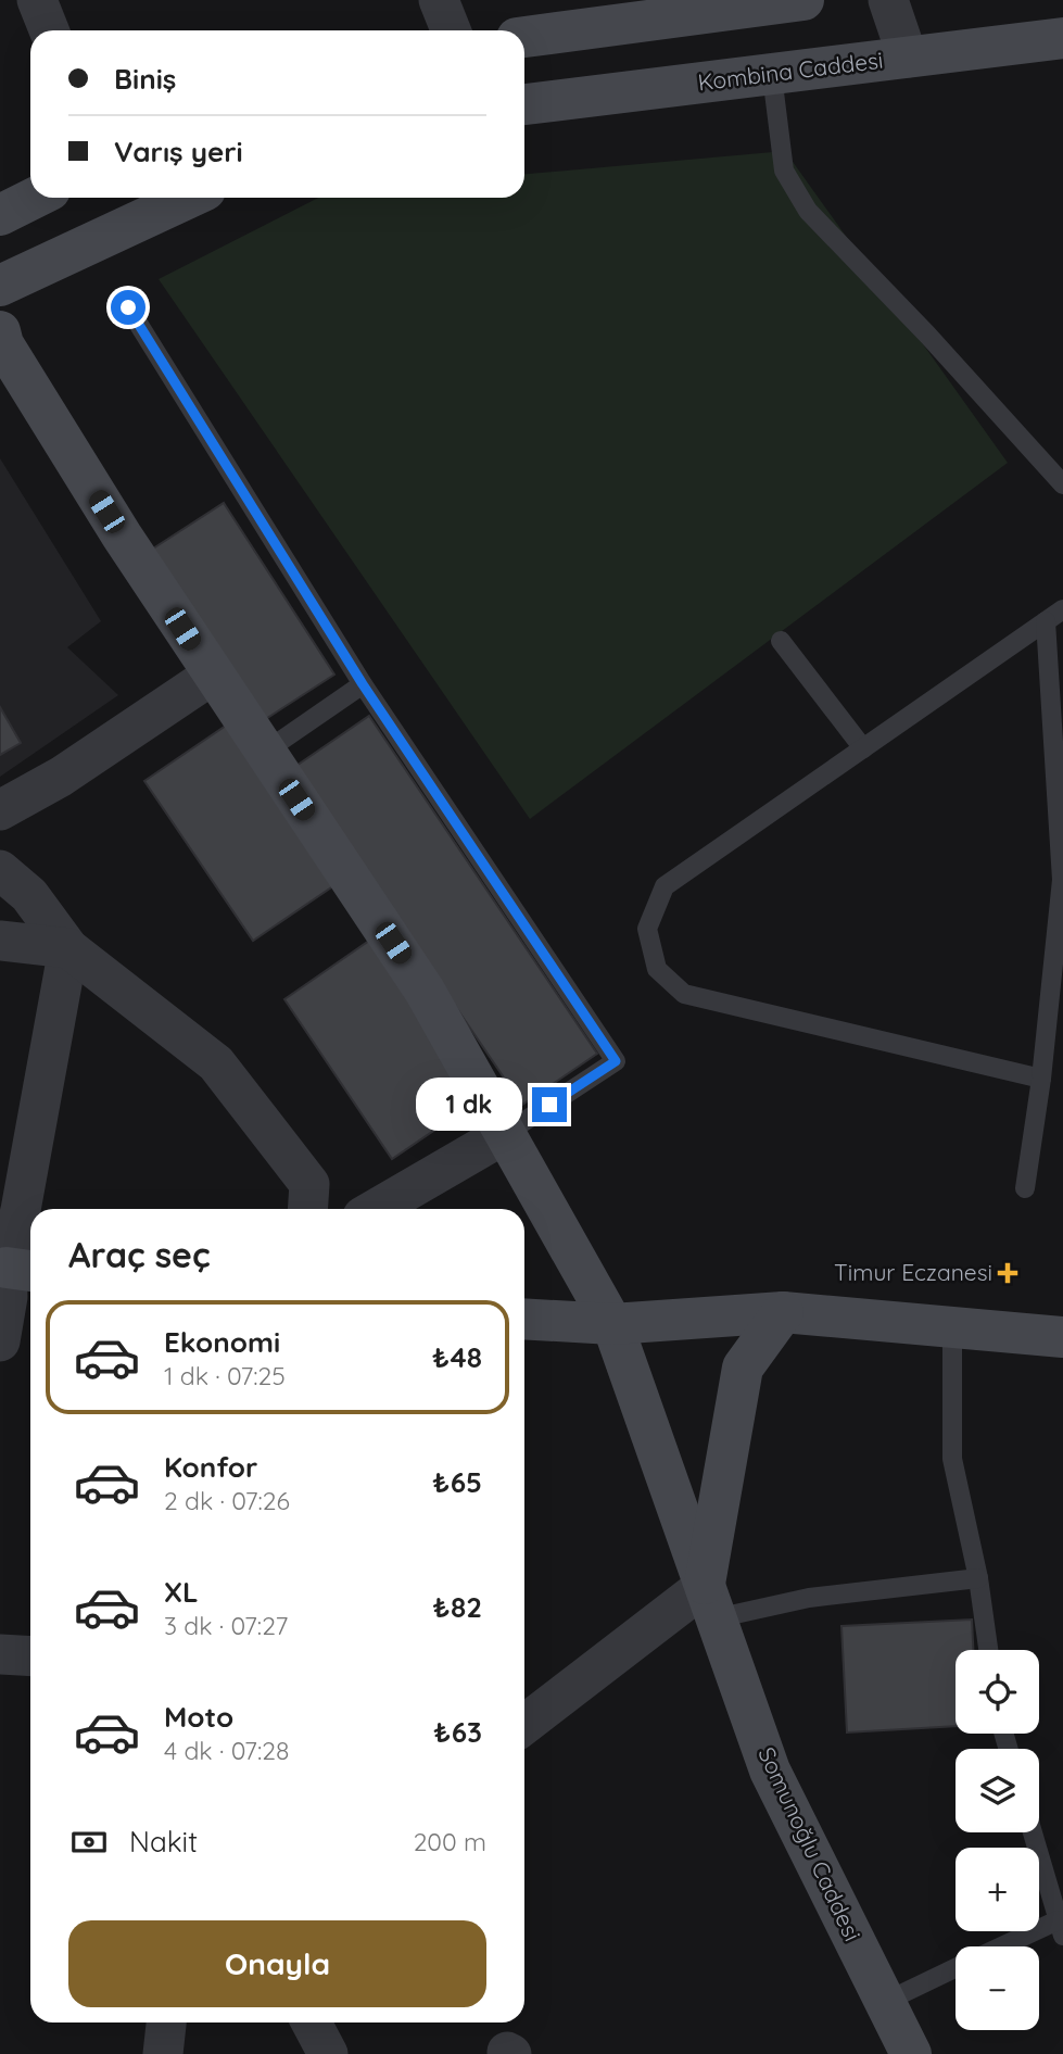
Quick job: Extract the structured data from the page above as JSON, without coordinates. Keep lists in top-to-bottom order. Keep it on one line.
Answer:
{"streets":{"main road":["Kombina Caddesi","Somunoğlu Caddesi"]},"places":{"health":["Timur Eczanesi"]},"page":{"banner":["Biniş","Varış yeri"],"bubble":"1 dk","heading":"Araç seç","list":[{"name":"Ekonomi","note":"1 dk · 07:25","value":"₺48"},{"name":"Konfor","note":"2 dk · 07:26","value":"₺65"},{"name":"XL","note":"3 dk · 07:27","value":"₺82"},{"name":"Moto","note":"4 dk · 07:28","value":"₺63"}],"map_buttons":["+","−"],"pay":["Nakit","200 m"],"buttons":"Onayla"}}
